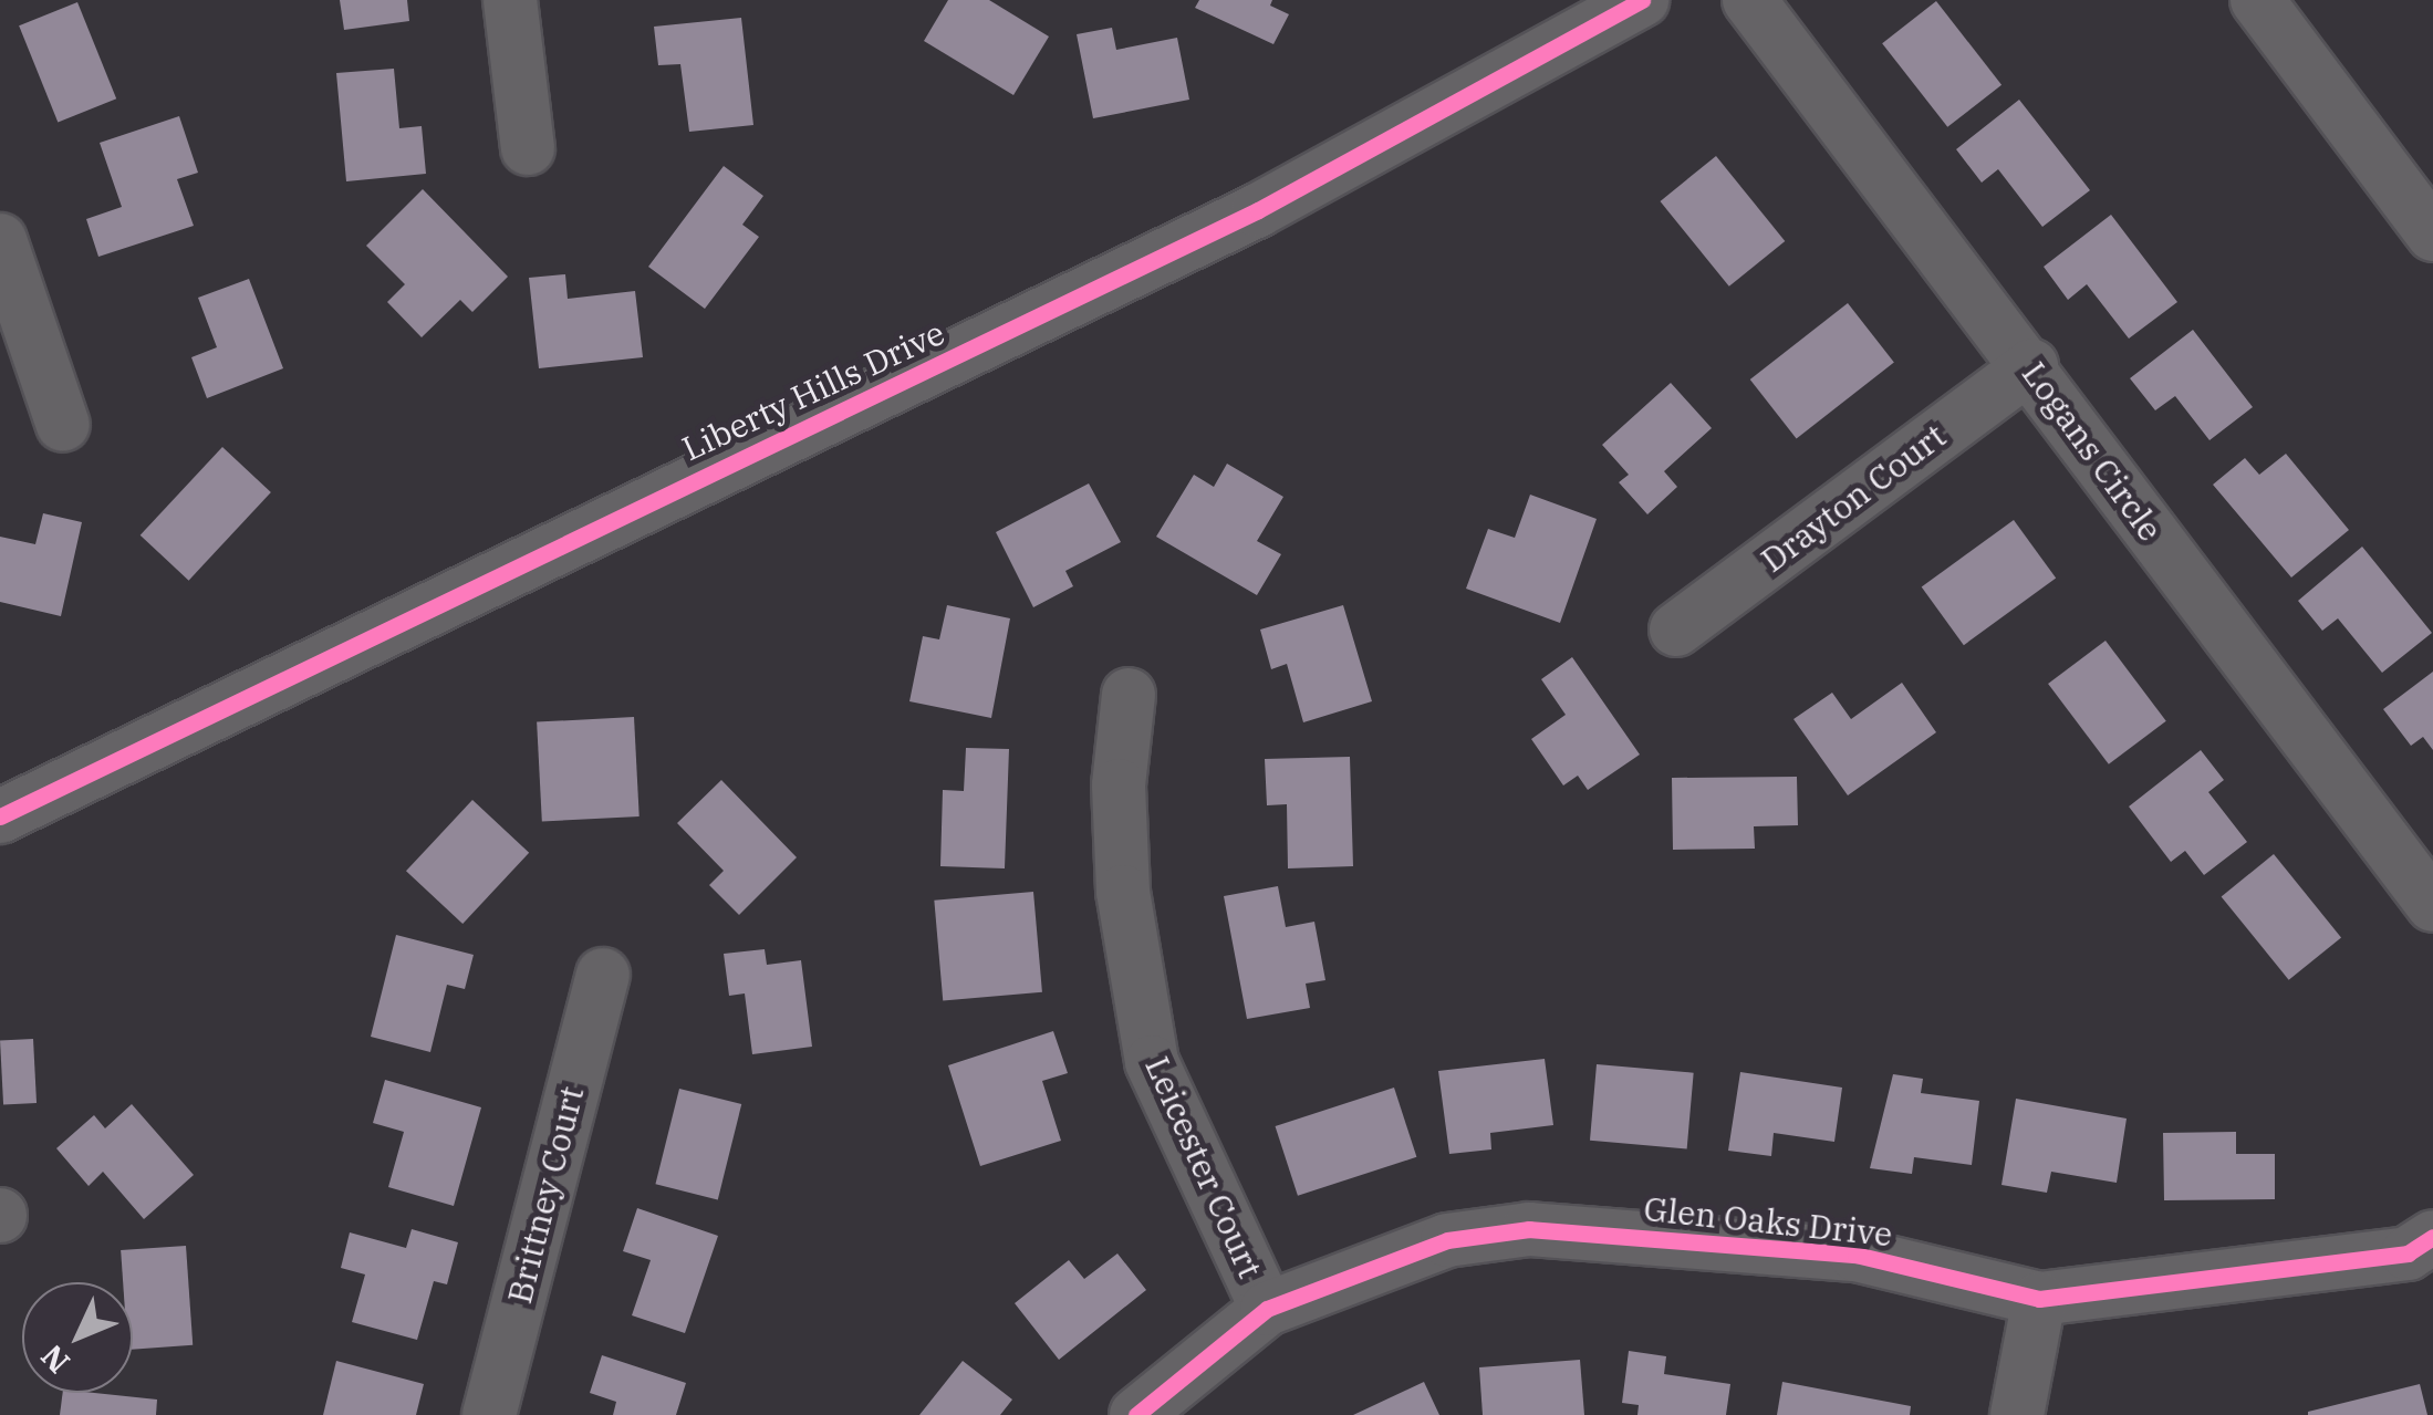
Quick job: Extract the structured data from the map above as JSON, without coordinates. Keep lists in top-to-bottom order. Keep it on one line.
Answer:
{"streets":{"street":["Liberty Hills Drive","Logans Circle","Drayton Court","Leicester Court","Brittney Court","Glen Oaks Drive"]},"crossings":[["Logans Circle","Drayton Court"],["Leicester Court","Glen Oaks Drive"]],"north":"bottom left"}
